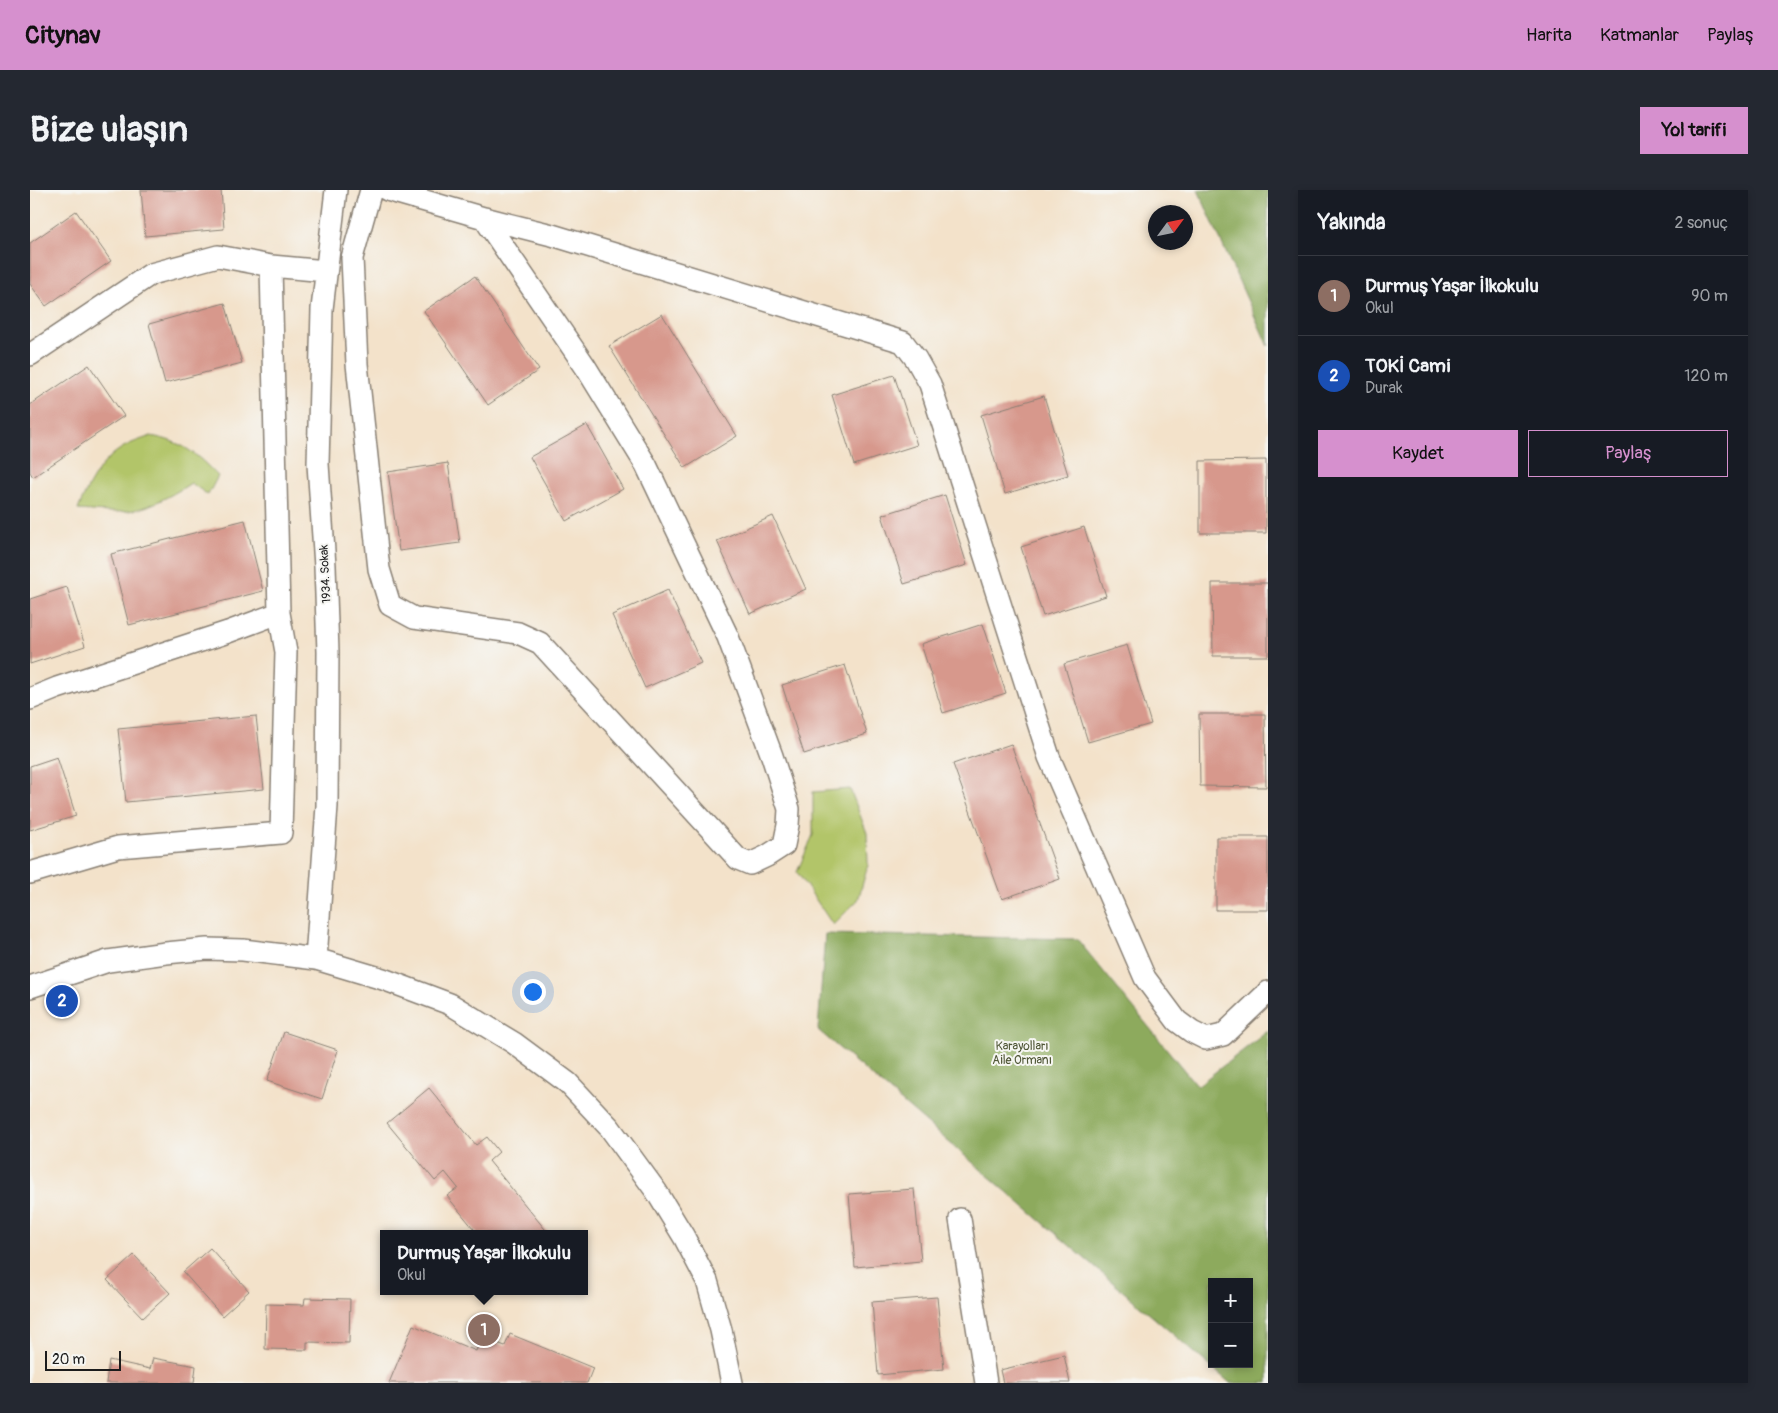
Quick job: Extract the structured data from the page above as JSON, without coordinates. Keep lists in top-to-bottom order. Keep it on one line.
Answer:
{"streets":{"street":["1934. Sokak"]},"parks":["Karayolları Aile Ormanı"],"scale_bar":"20 m","north":"top right","page":{"header":"Citynav","nav":["Harita","Katmanlar","Paylaş"],"buttons":["Yol tarifi",["Kaydet","Paylaş"]],"title":"Bize ulaşın","heading":["Yakında","2 sonuç"],"list":[{"mark":"1","name":"Durmuş Yaşar İlkokulu","note":"Okul","value":"90 m"},{"mark":"2","name":"TOKİ Cami","note":"Durak","value":"120 m"}],"pins":["2","1"],"popup":["Durmuş Yaşar İlkokulu","Okul"],"map_buttons":["+","−"],"scale":"20 m"}}
